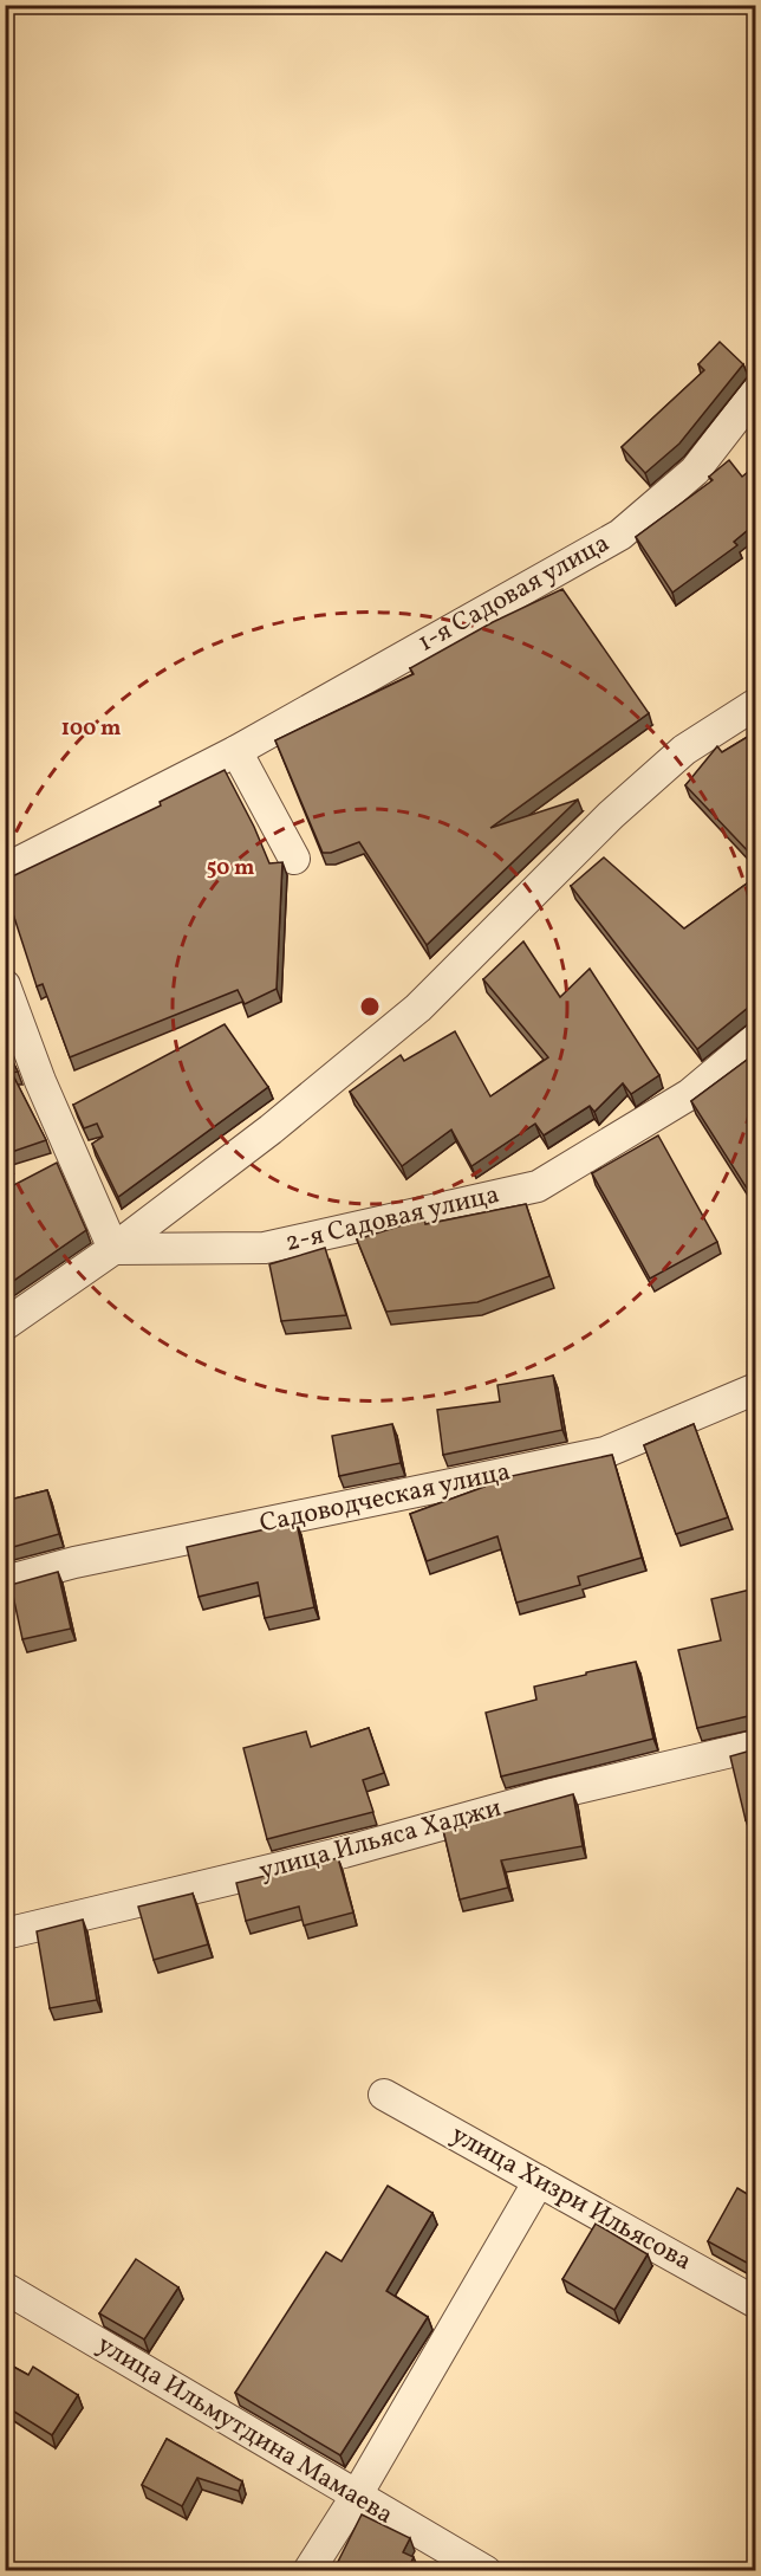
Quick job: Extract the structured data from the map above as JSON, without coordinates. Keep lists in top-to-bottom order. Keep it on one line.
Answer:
{"streets":{"street":["1-я Садовая улица","2-я Садовая улица","Садоводческая улица","улица Ильяса Хаджи","улица Хизри Ильясова","улица Ильмутдина Мамаева"]},"rings":["100 m","50 m"]}
